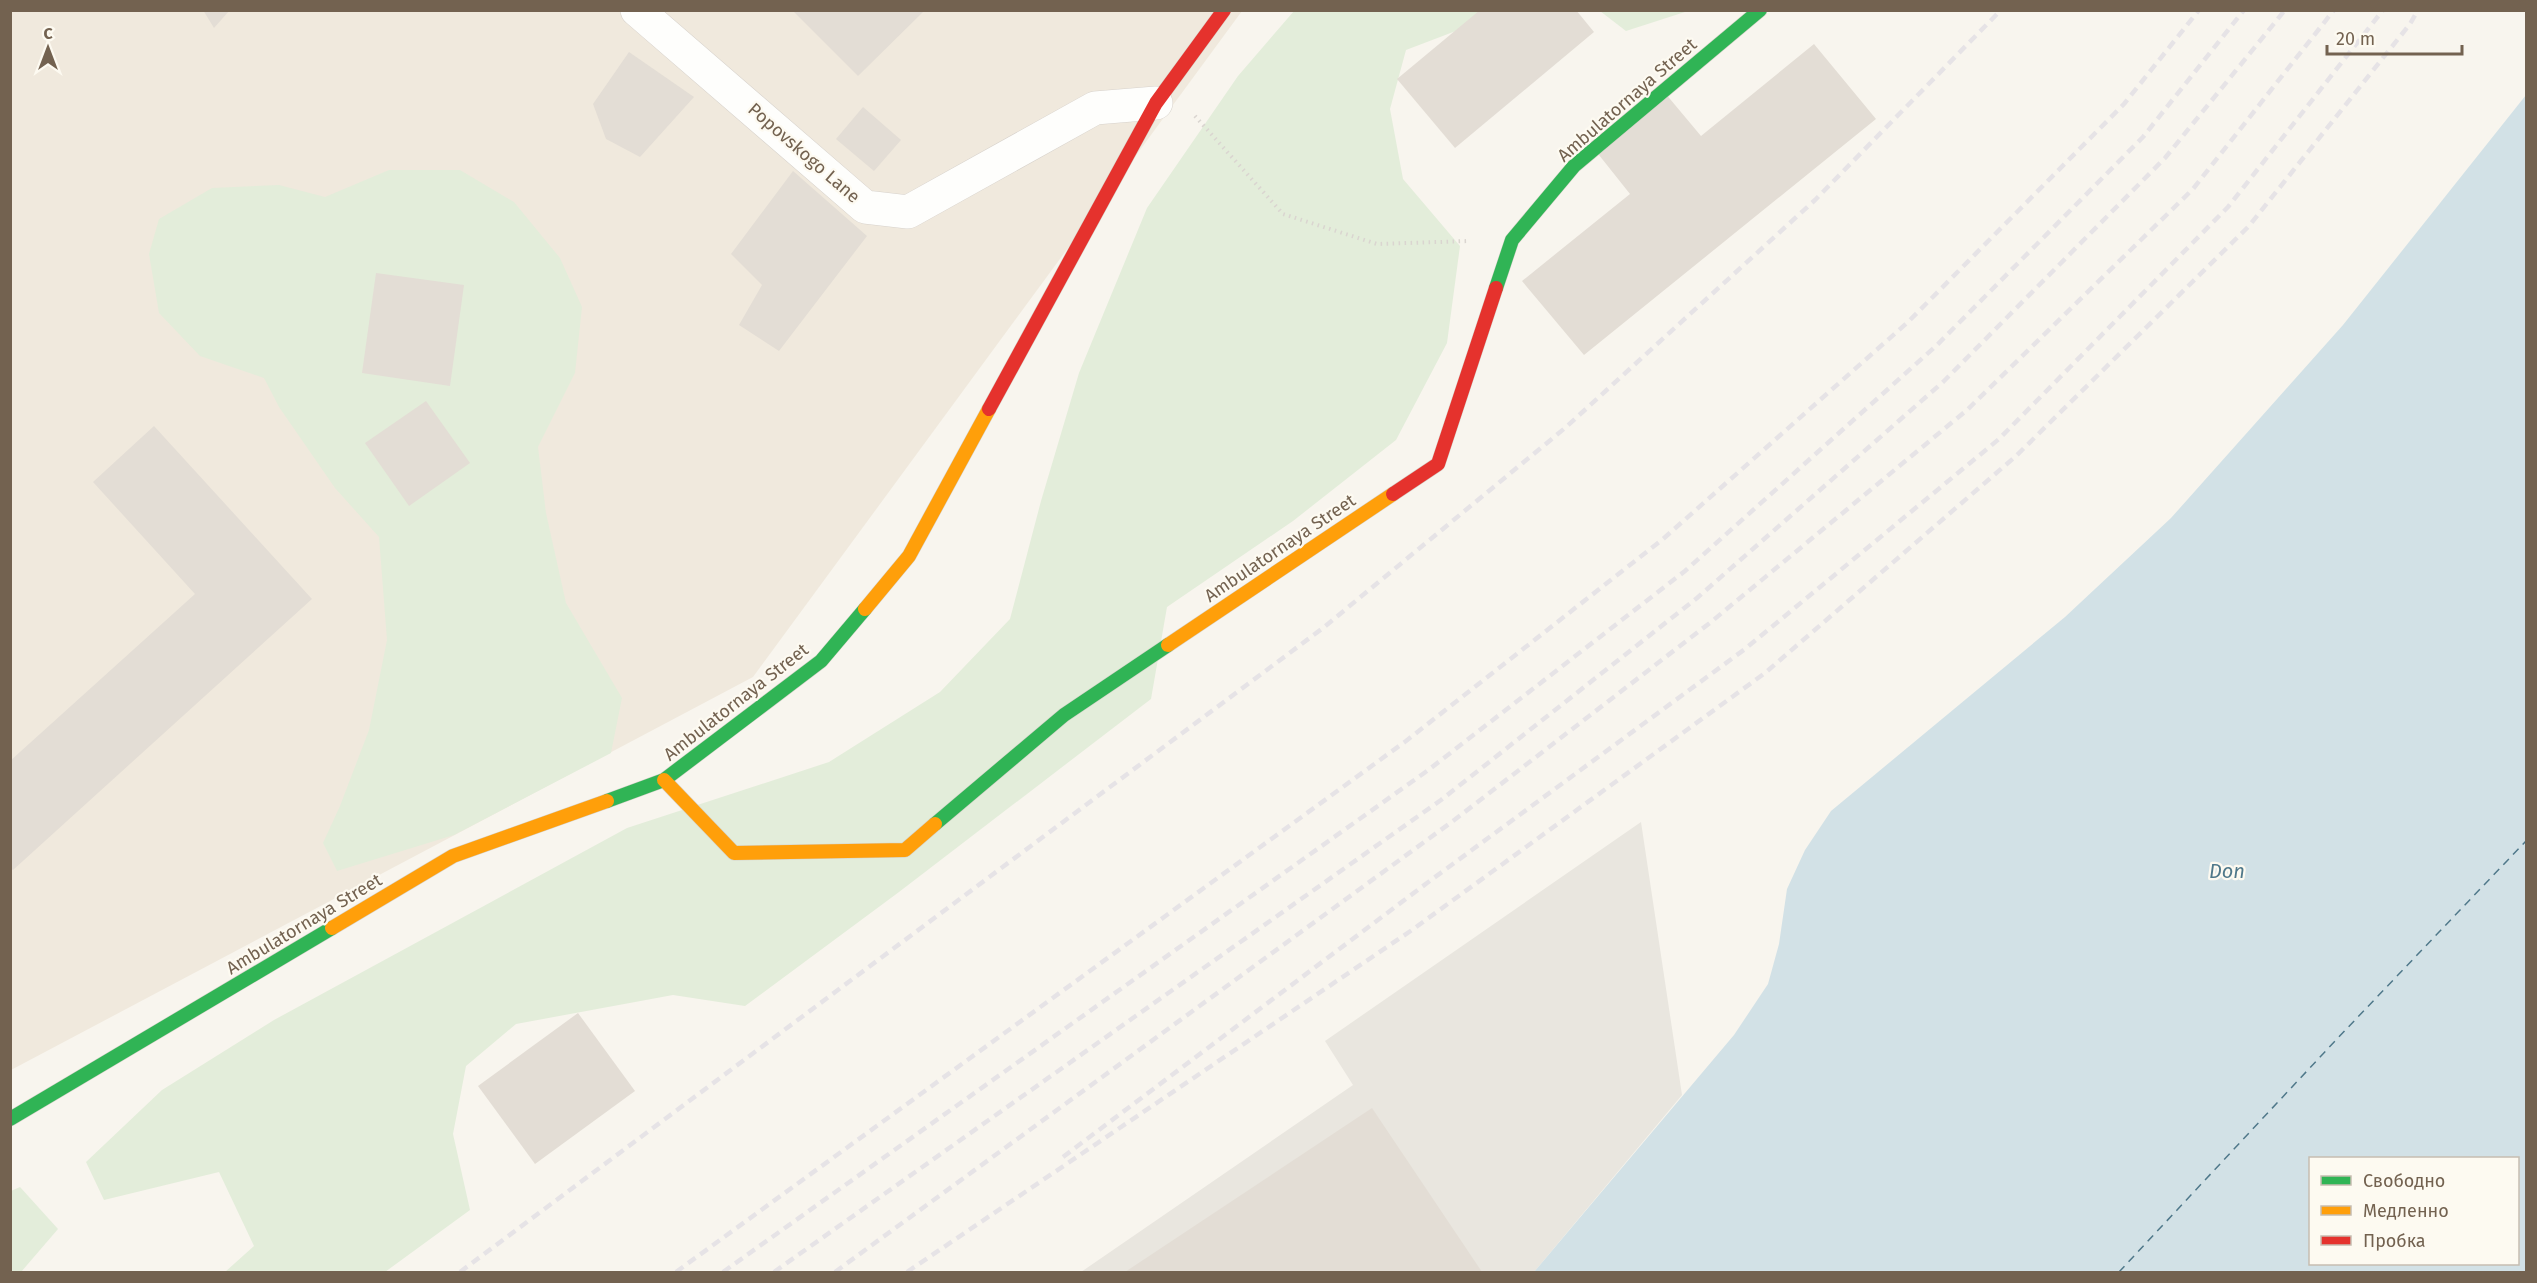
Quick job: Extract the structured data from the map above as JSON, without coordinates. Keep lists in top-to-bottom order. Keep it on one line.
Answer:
{"streets":{"street":["Ambulatornaya Street","Popovskogo Lane"]},"crossings":[["Ambulatornaya Street","Popovskogo Lane"]],"water":["Don"],"legend":["Свободно","Медленно","Пробка"],"scale_bar":"20 m","north":"top"}
